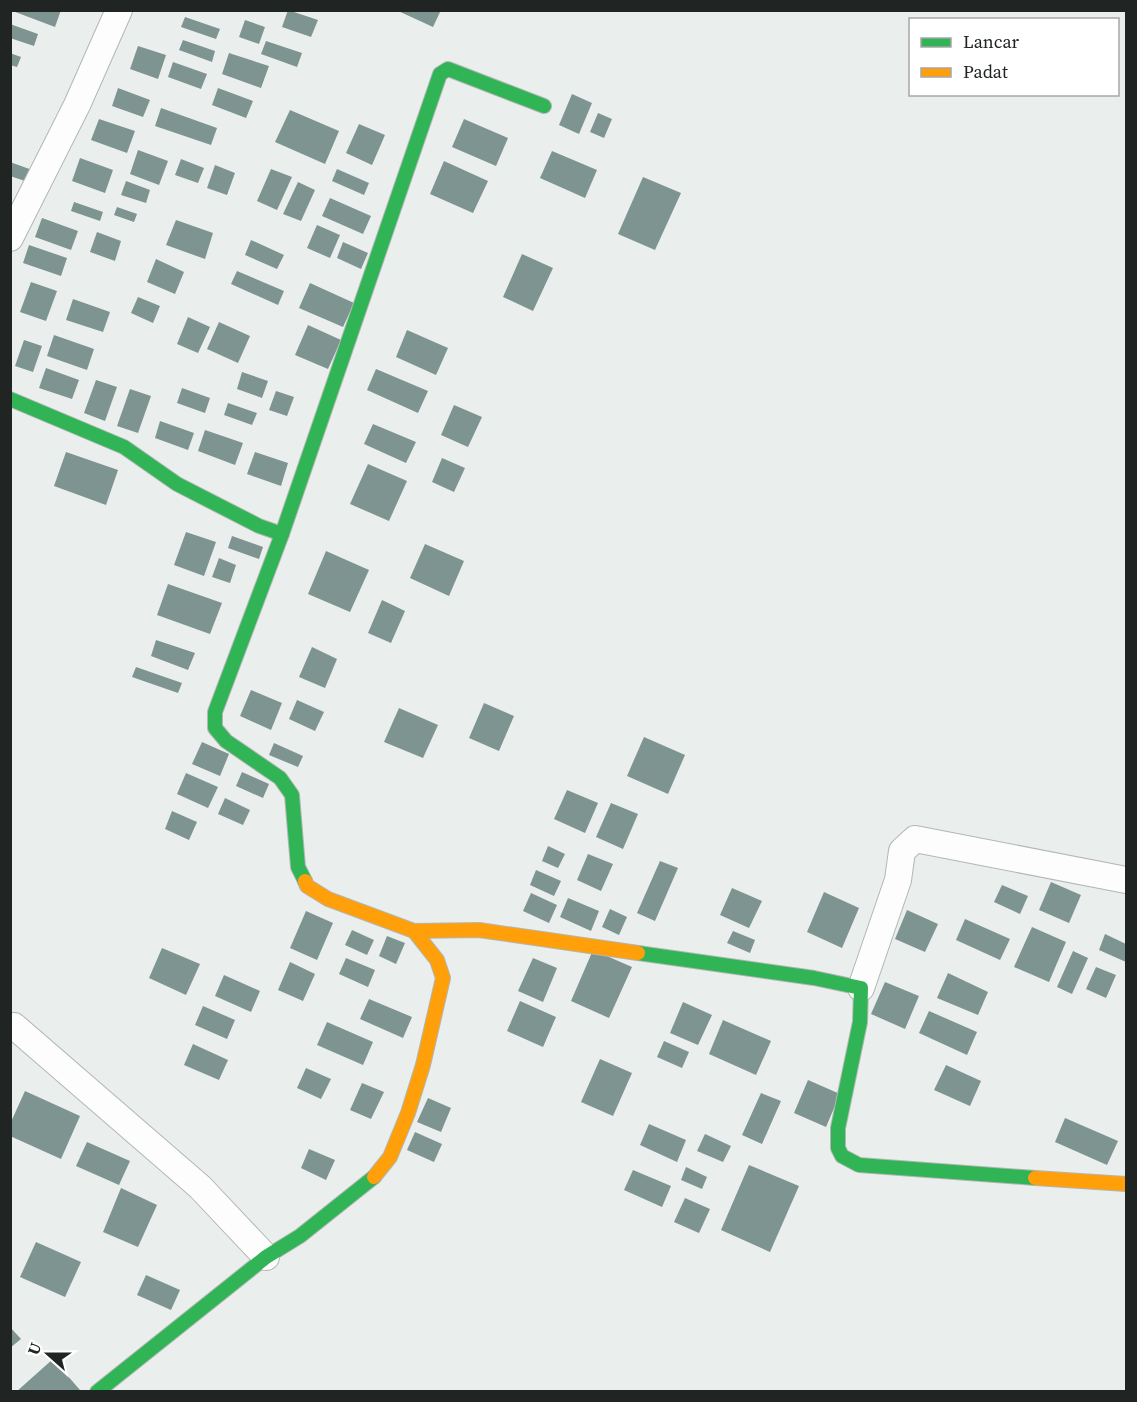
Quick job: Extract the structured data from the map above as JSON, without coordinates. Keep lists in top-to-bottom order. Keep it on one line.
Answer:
{"legend":["Lancar","Padat"],"north":"left"}
